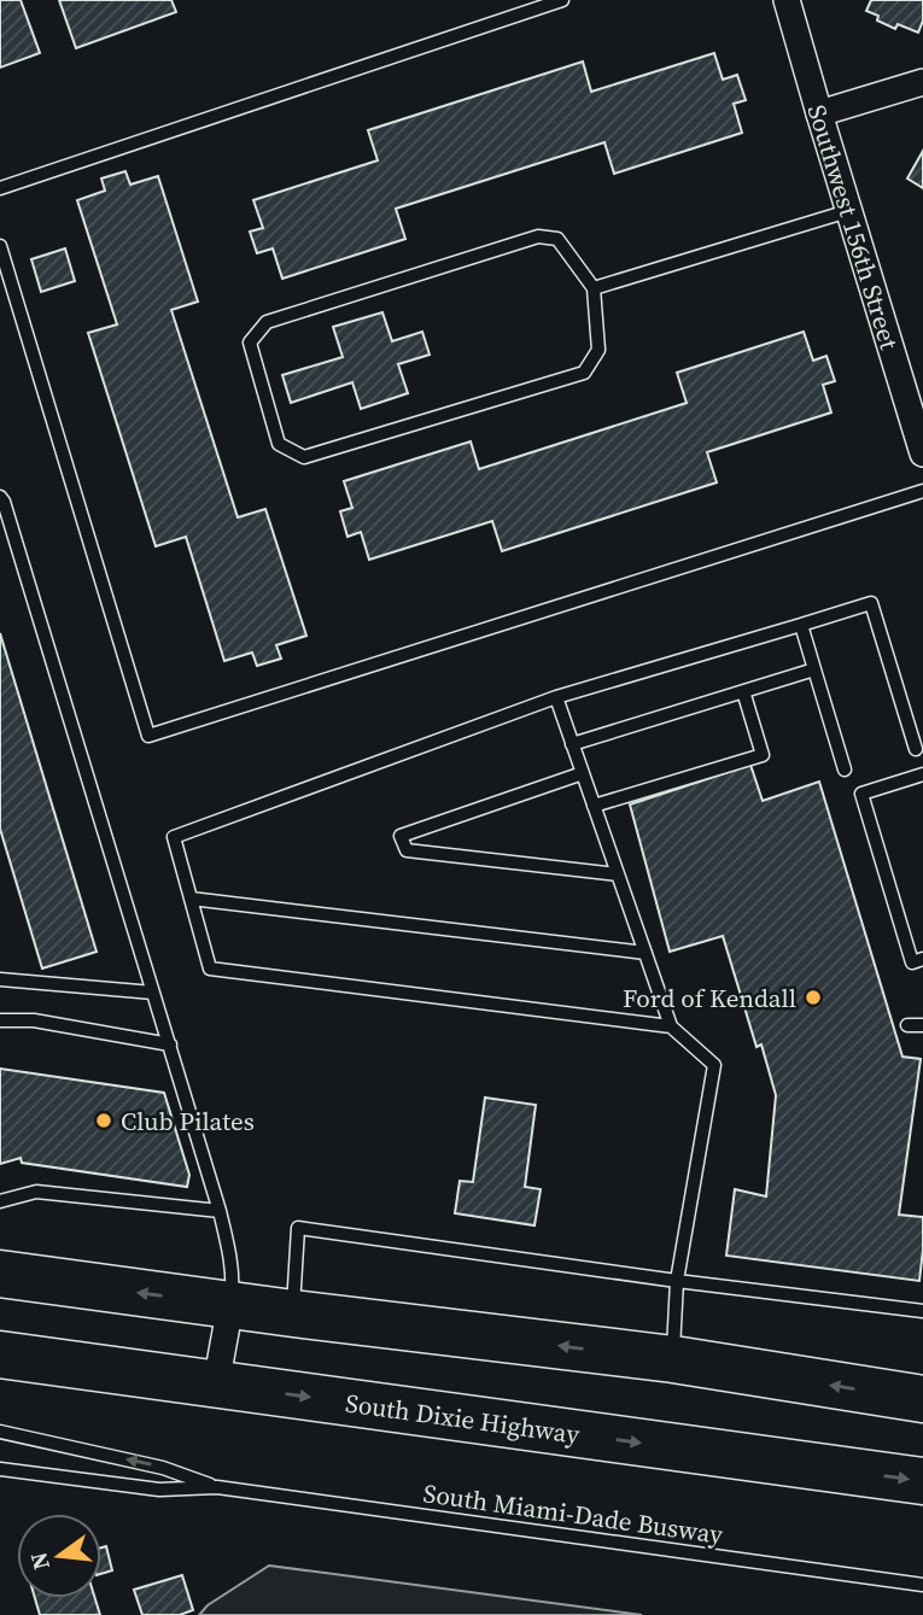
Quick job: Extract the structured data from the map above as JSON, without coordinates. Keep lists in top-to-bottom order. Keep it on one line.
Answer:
{"streets":{"highway":["South Dixie Highway"],"street":["Southwest 156th Street"],"lane":["South Miami-Dade Busway"]},"places":["Ford of Kendall","Club Pilates"],"north":"left"}
